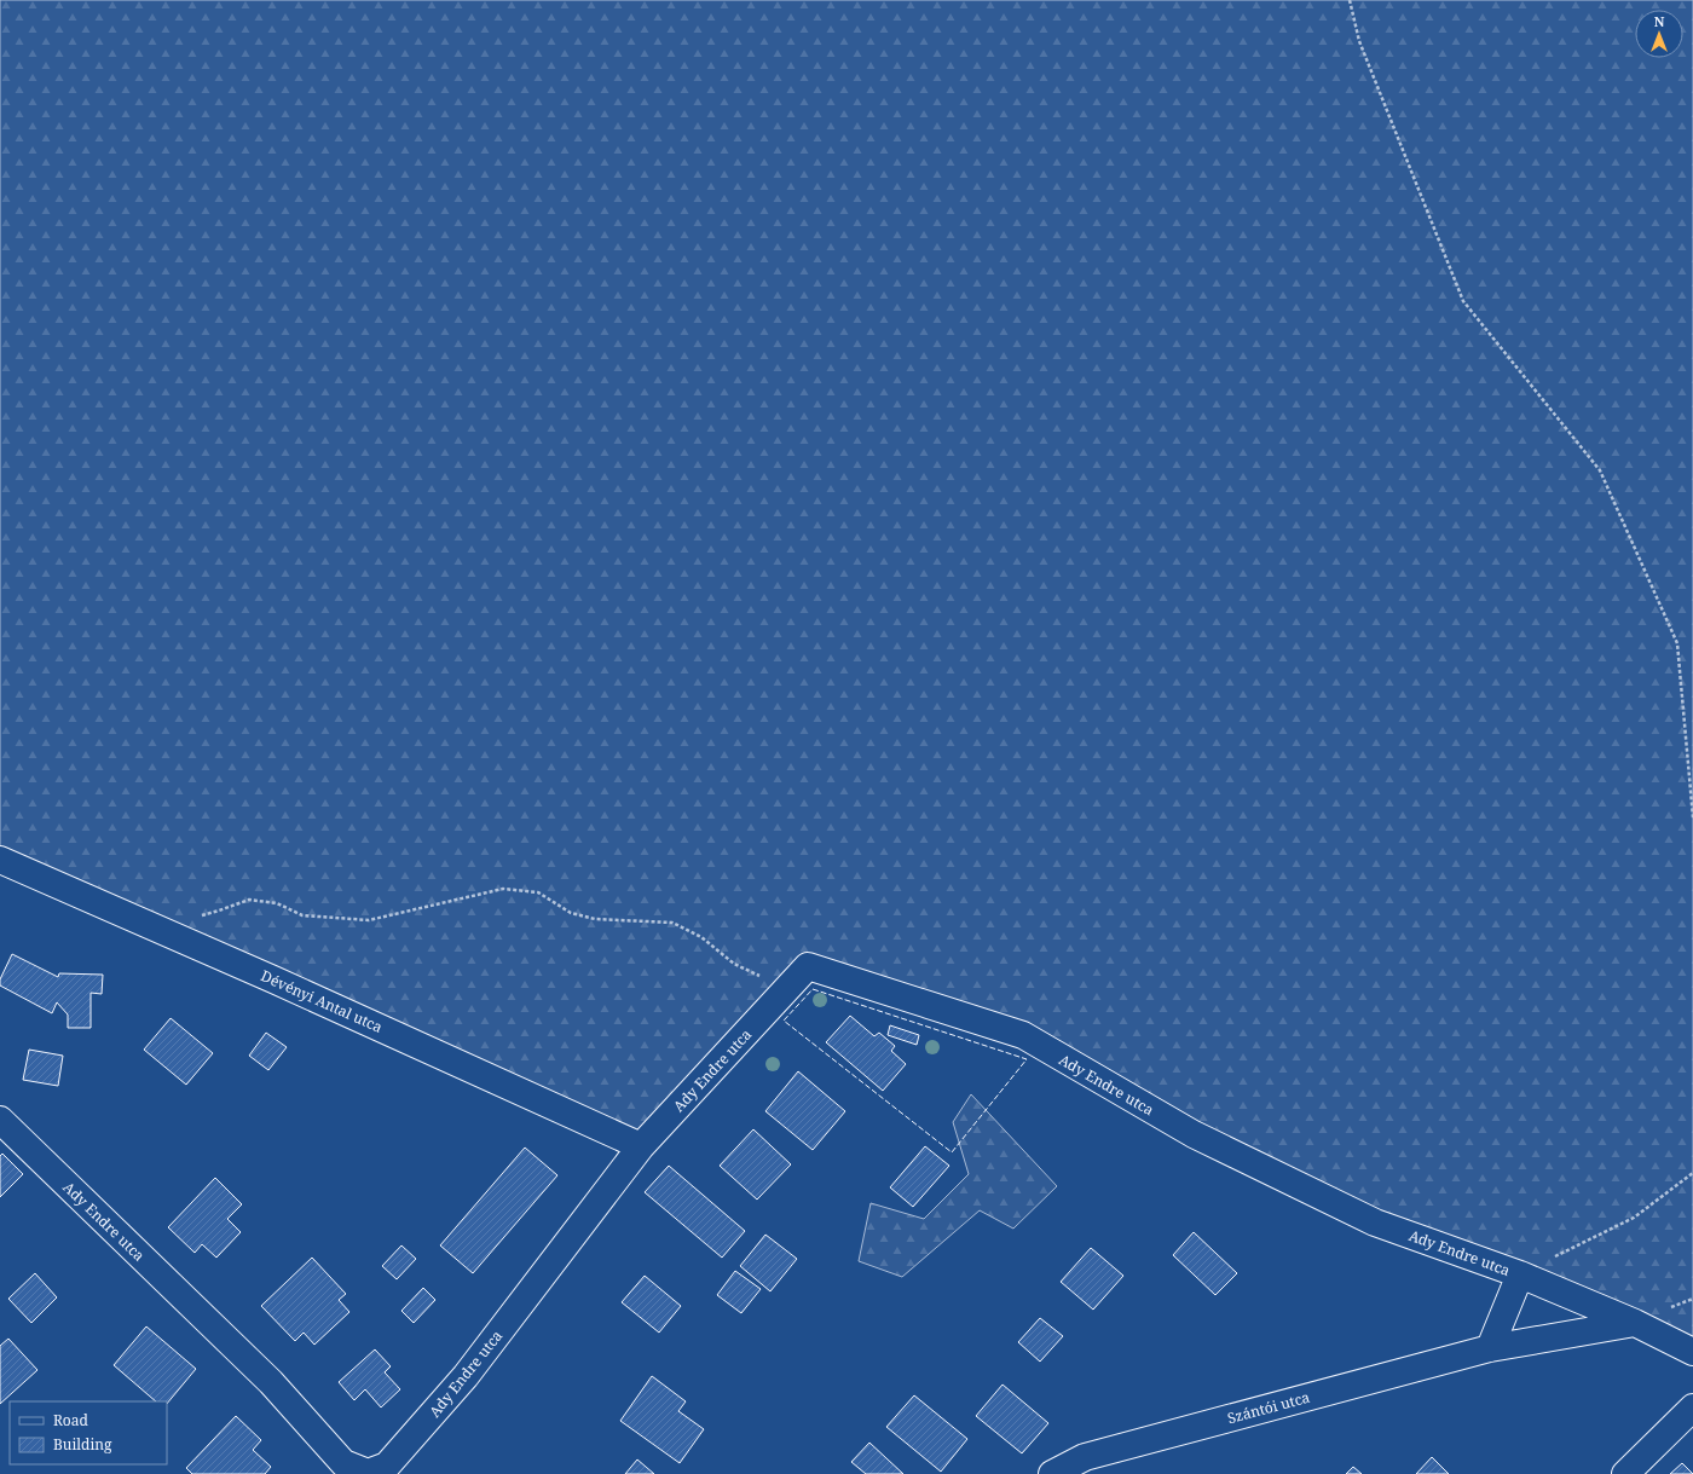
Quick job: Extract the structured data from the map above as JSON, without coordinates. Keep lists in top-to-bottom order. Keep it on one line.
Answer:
{"streets":{"street":["Dévényi Antal utca","Ady Endre utca","Szántói utca"]},"crossings":[["Dévényi Antal utca","Ady Endre utca"],["Ady Endre utca","Szántói utca"]],"legend":["Road","Building"],"north":"top"}
